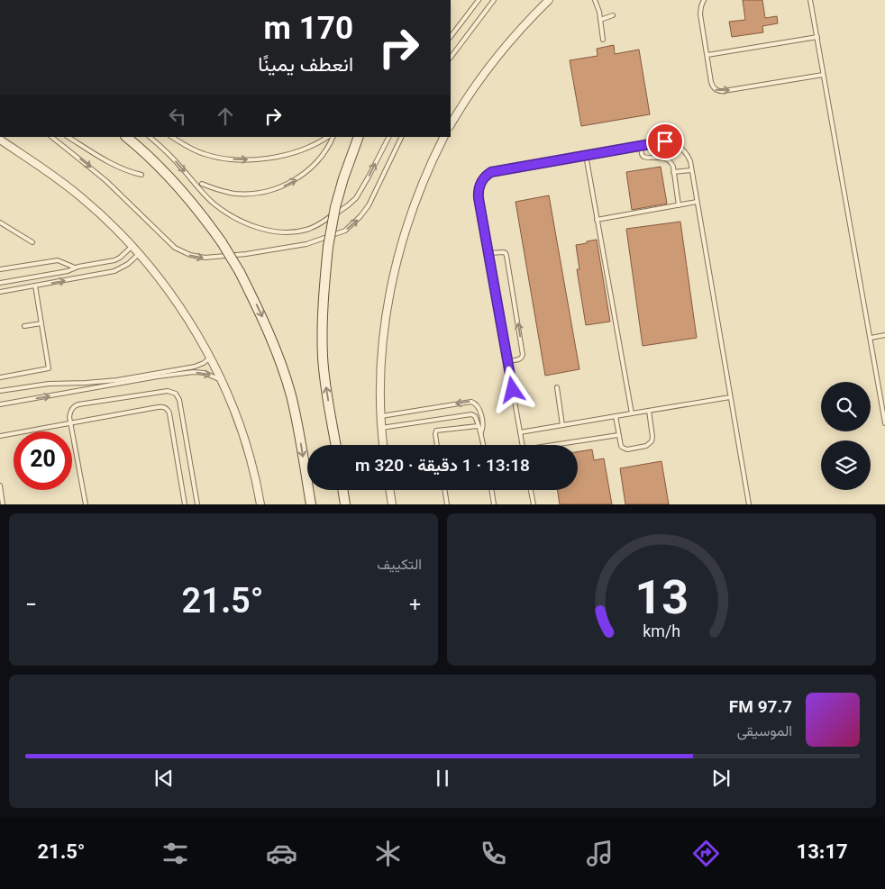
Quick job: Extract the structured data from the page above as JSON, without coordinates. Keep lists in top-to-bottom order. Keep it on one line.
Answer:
{"page":{"turn":["170 m","انعطف يمينًا"],"limit":"20","trip":"13:18 · 1 دقيقة · 320 m","tile":"التكييف","heat":["−","21.5°","+"],"song":["97.7 FM","الموسيقى"],"tabs":["13:17","21.5°"],"gauge":["13","km/h"]}}
